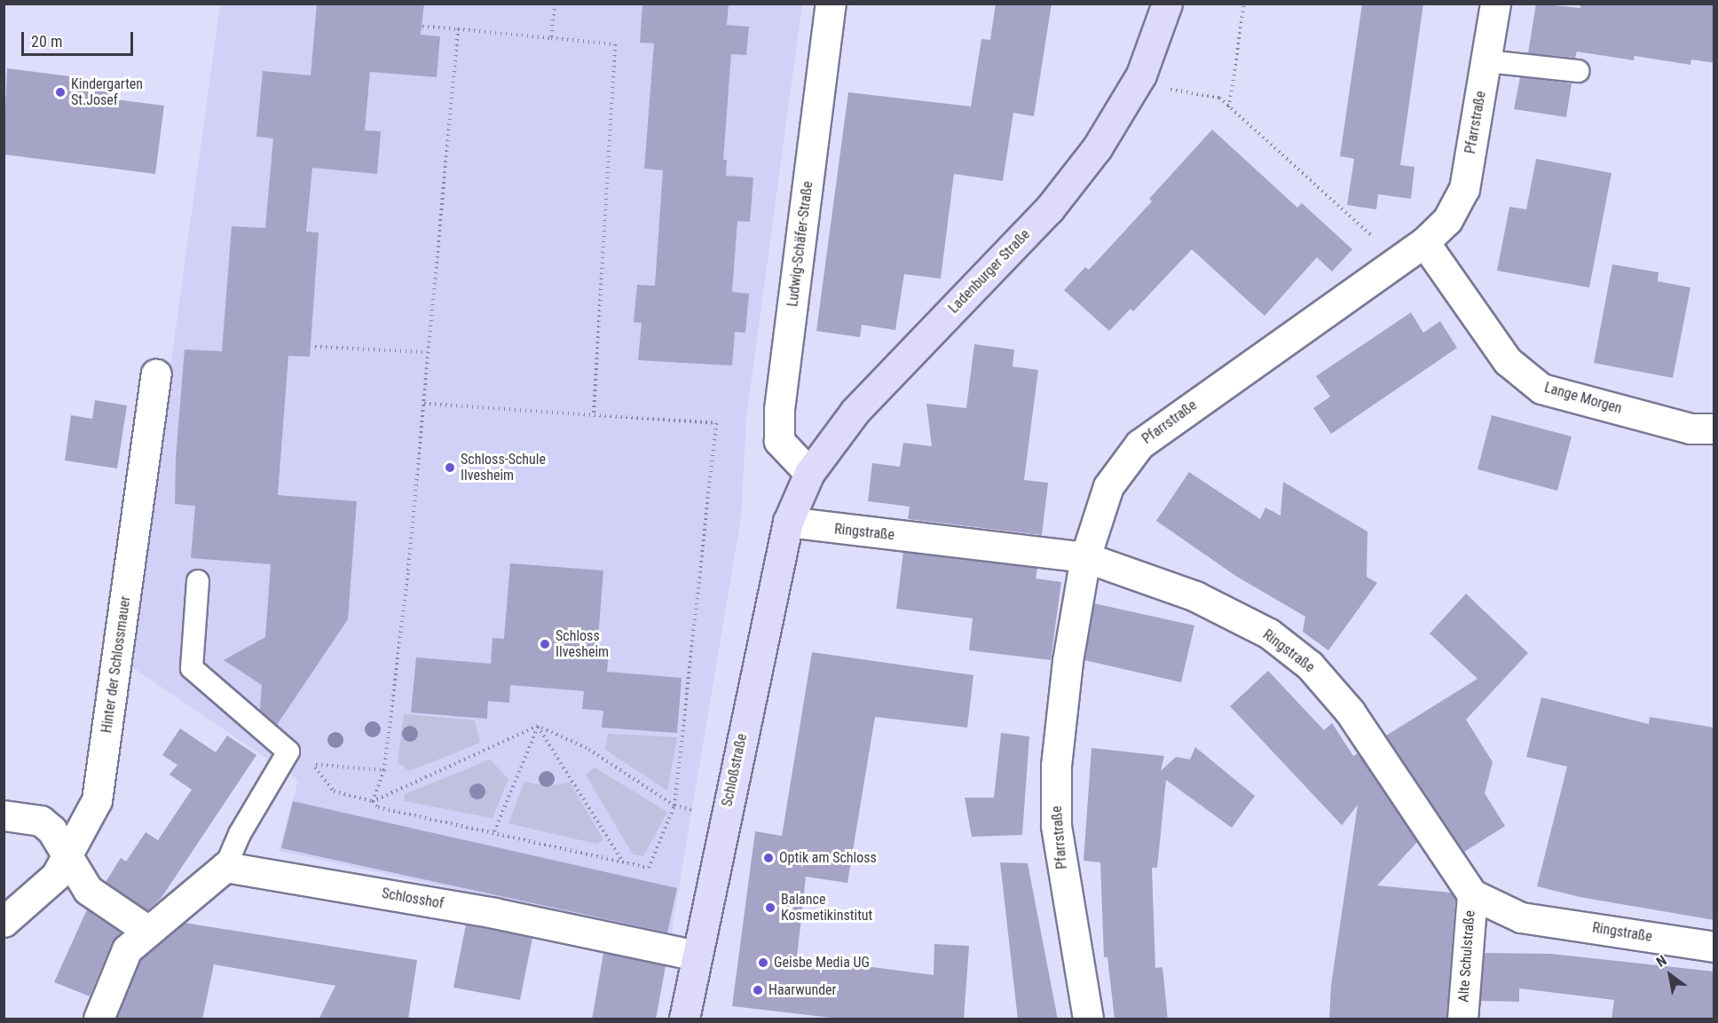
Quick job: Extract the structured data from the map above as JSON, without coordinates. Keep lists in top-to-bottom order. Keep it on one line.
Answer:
{"streets":{"main road":["Ladenburger Straße","Schloßstraße"],"street":["Pfarrstraße","Ludwig-Schäfer-Straße","Lange Morgen","Ringstraße","Hinter der Schlossmauer","Schlosshof","Alte Schulstraße"]},"crossings":[["Pfarrstraße","Lange Morgen"],["Pfarrstraße","Ringstraße"],["Ludwig-Schäfer-Straße","Ladenburger Straße"],["Ladenburger Straße","Ringstraße"],["Ladenburger Straße","Schloßstraße"],["Ringstraße","Schloßstraße"],["Ringstraße","Alte Schulstraße"],["Schloßstraße","Schlosshof"]],"places":["Kindergarten St.Josef","Schloss-Schule Ilvesheim","Schloss Ilvesheim","Optik am Schloss","Balance Kosmetikinstitut","Geisbe Media UG","Haarwunder"],"scale_bar":"20 m","north":"top left"}
